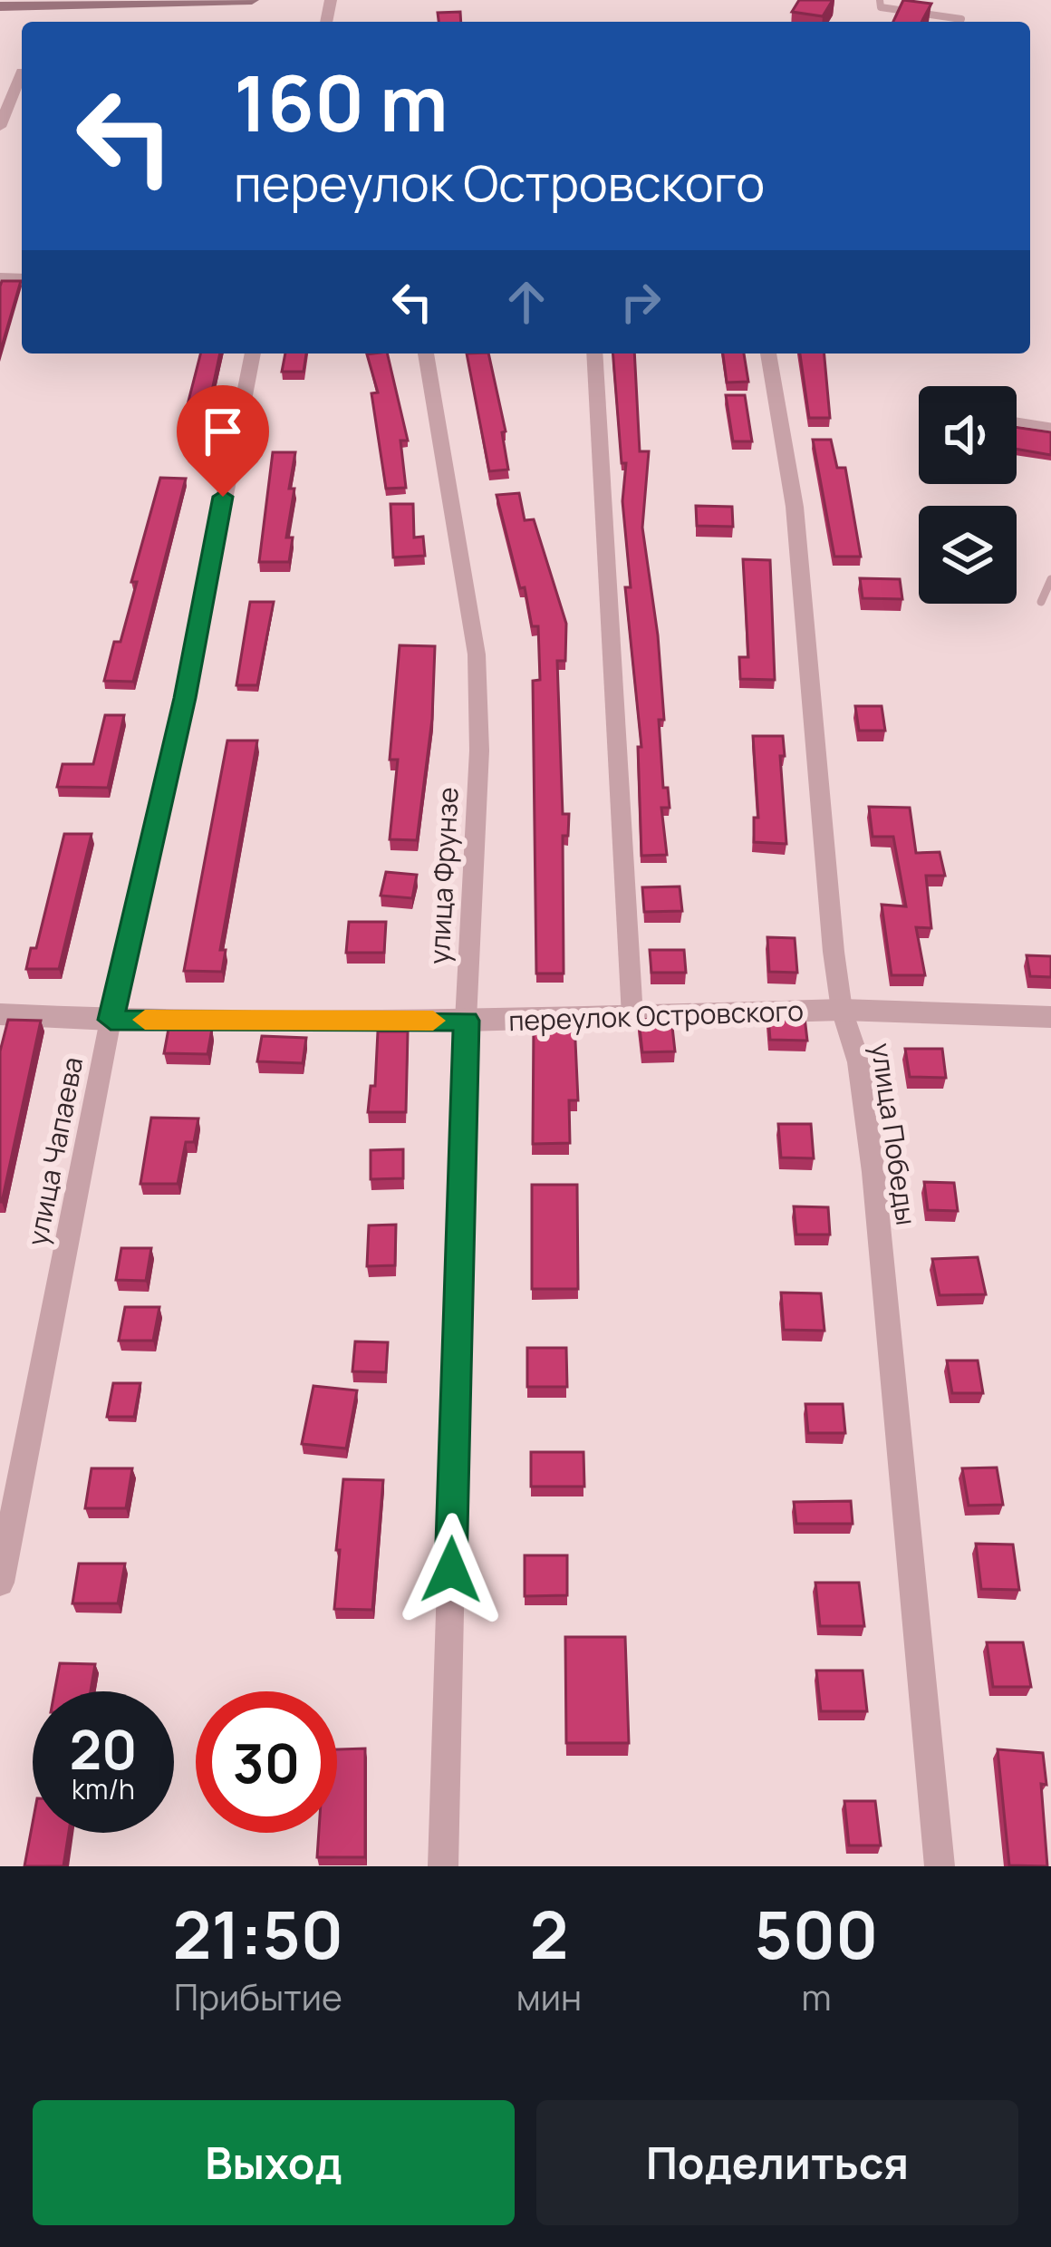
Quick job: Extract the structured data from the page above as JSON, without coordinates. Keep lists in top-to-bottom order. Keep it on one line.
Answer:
{"streets":{"street":["улица Фрунзе","переулок Островского","улица Победы","улица Чапаева"]},"crossings":[["улица Фрунзе","переулок Островского"],["переулок Островского","улица Победы"],["переулок Островского","улица Чапаева"]],"page":{"turn":["160 m","переулок Островского"],"speed":"20 km/h","limit":"30","eta":["21:50","Прибытие","2","мин","500","m"],"buttons":["Выход","Поделиться"]}}
